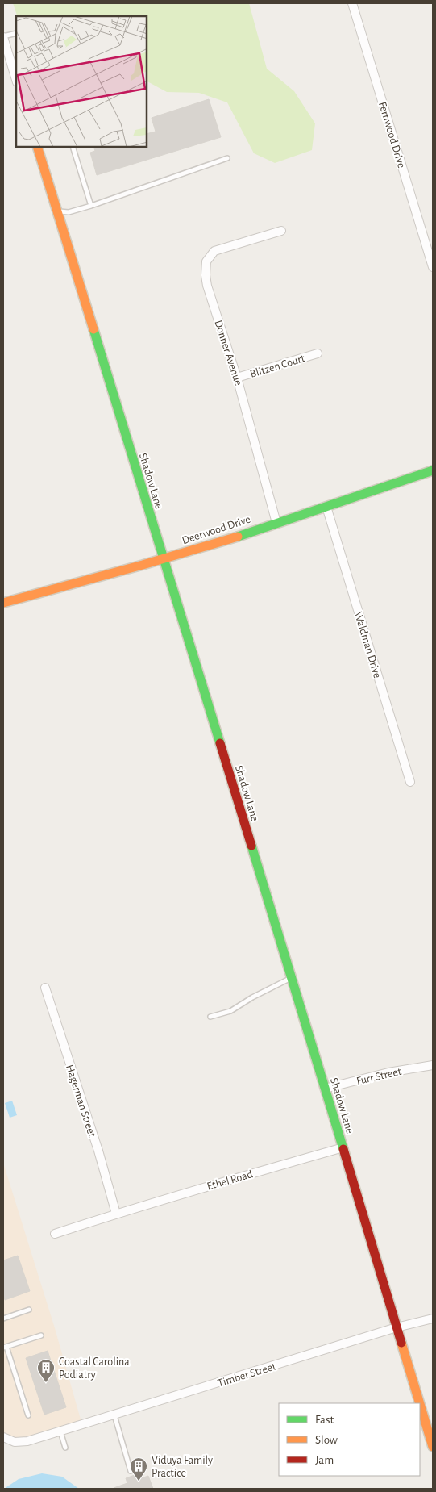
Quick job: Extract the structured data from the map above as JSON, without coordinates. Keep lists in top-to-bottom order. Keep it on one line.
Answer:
{"streets":{"street":["Fernwood Drive","Donner Avenue","Blitzen Court","Shadow Lane","Deerwood Drive","Waldman Drive","Furr Street","Hagerman Street","Ethel Road","Timber Street"]},"crossings":[["Donner Avenue","Blitzen Court"],["Donner Avenue","Deerwood Drive"],["Shadow Lane","Deerwood Drive"],["Shadow Lane","Furr Street"],["Shadow Lane","Ethel Road"],["Shadow Lane","Timber Street"],["Deerwood Drive","Waldman Drive"],["Hagerman Street","Ethel Road"]],"places":{"building":["Coastal Carolina Podiatry","Viduya Family Practice"]},"legend":["Fast","Slow","Jam"]}
